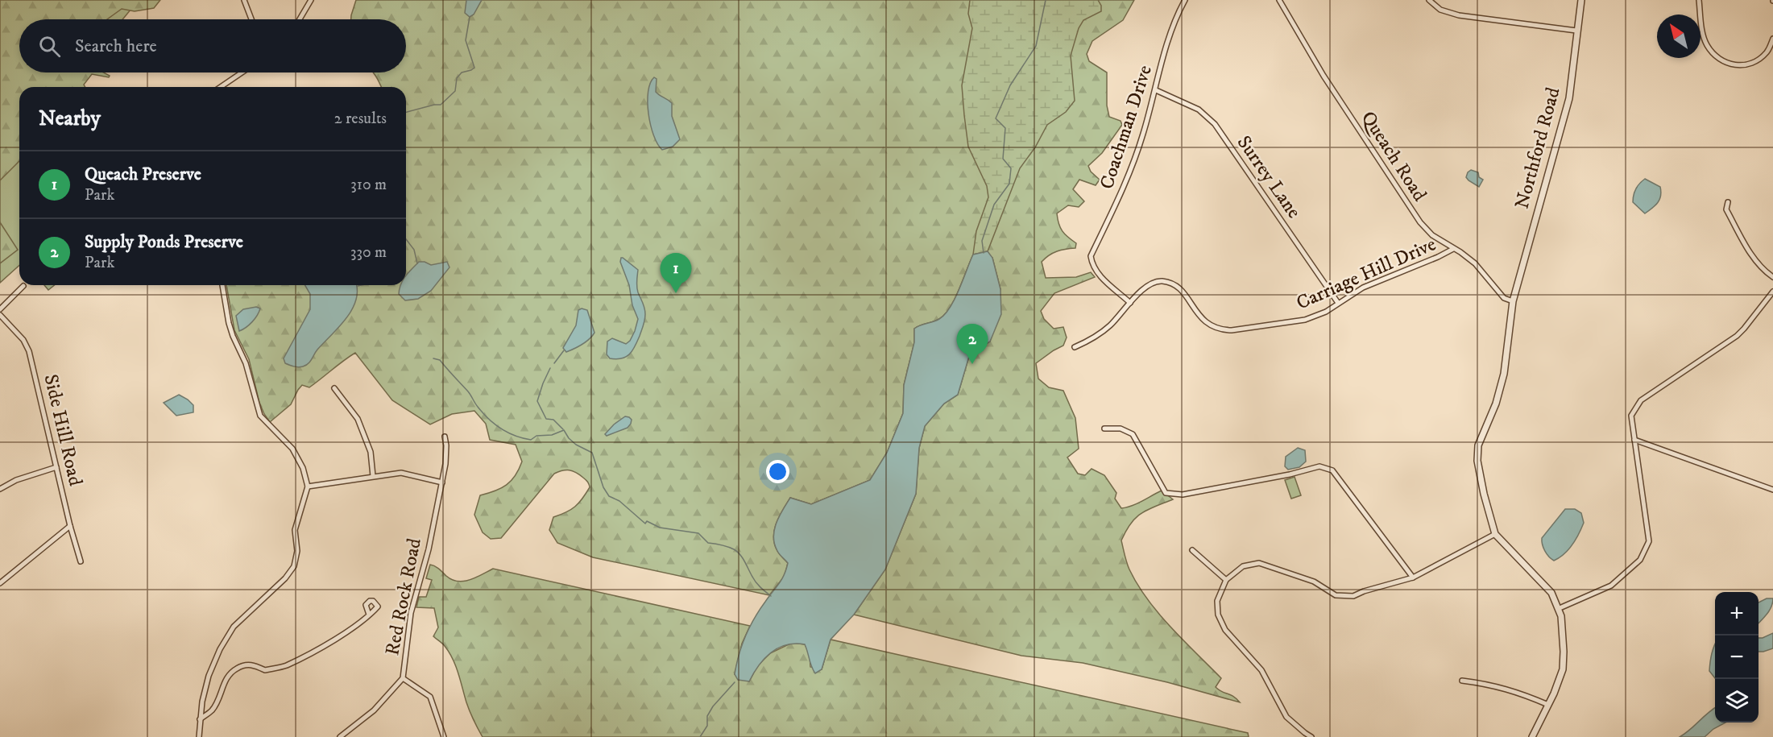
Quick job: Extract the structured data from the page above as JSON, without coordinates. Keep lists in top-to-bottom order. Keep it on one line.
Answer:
{"streets":{"street":["Coachman Drive","Northford Road","Queach Road","Surrey Lane","Carriage Hill Drive","Side Hill Road","Red Rock Road"]},"crossings":[["Coachman Drive","Surrey Lane"],["Coachman Drive","Carriage Hill Drive"],["Northford Road","Queach Road"],["Queach Road","Carriage Hill Drive"],["Surrey Lane","Carriage Hill Drive"]],"north":"top left","page":{"search":"Search here","heading":["Nearby","2 results"],"list":[{"mark":"1","name":"Queach Preserve","note":"Park","value":"310 m"},{"mark":"2","name":"Supply Ponds Preserve","note":"Park","value":"330 m"}],"pins":["1","2"],"map_buttons":["+","−"]}}
